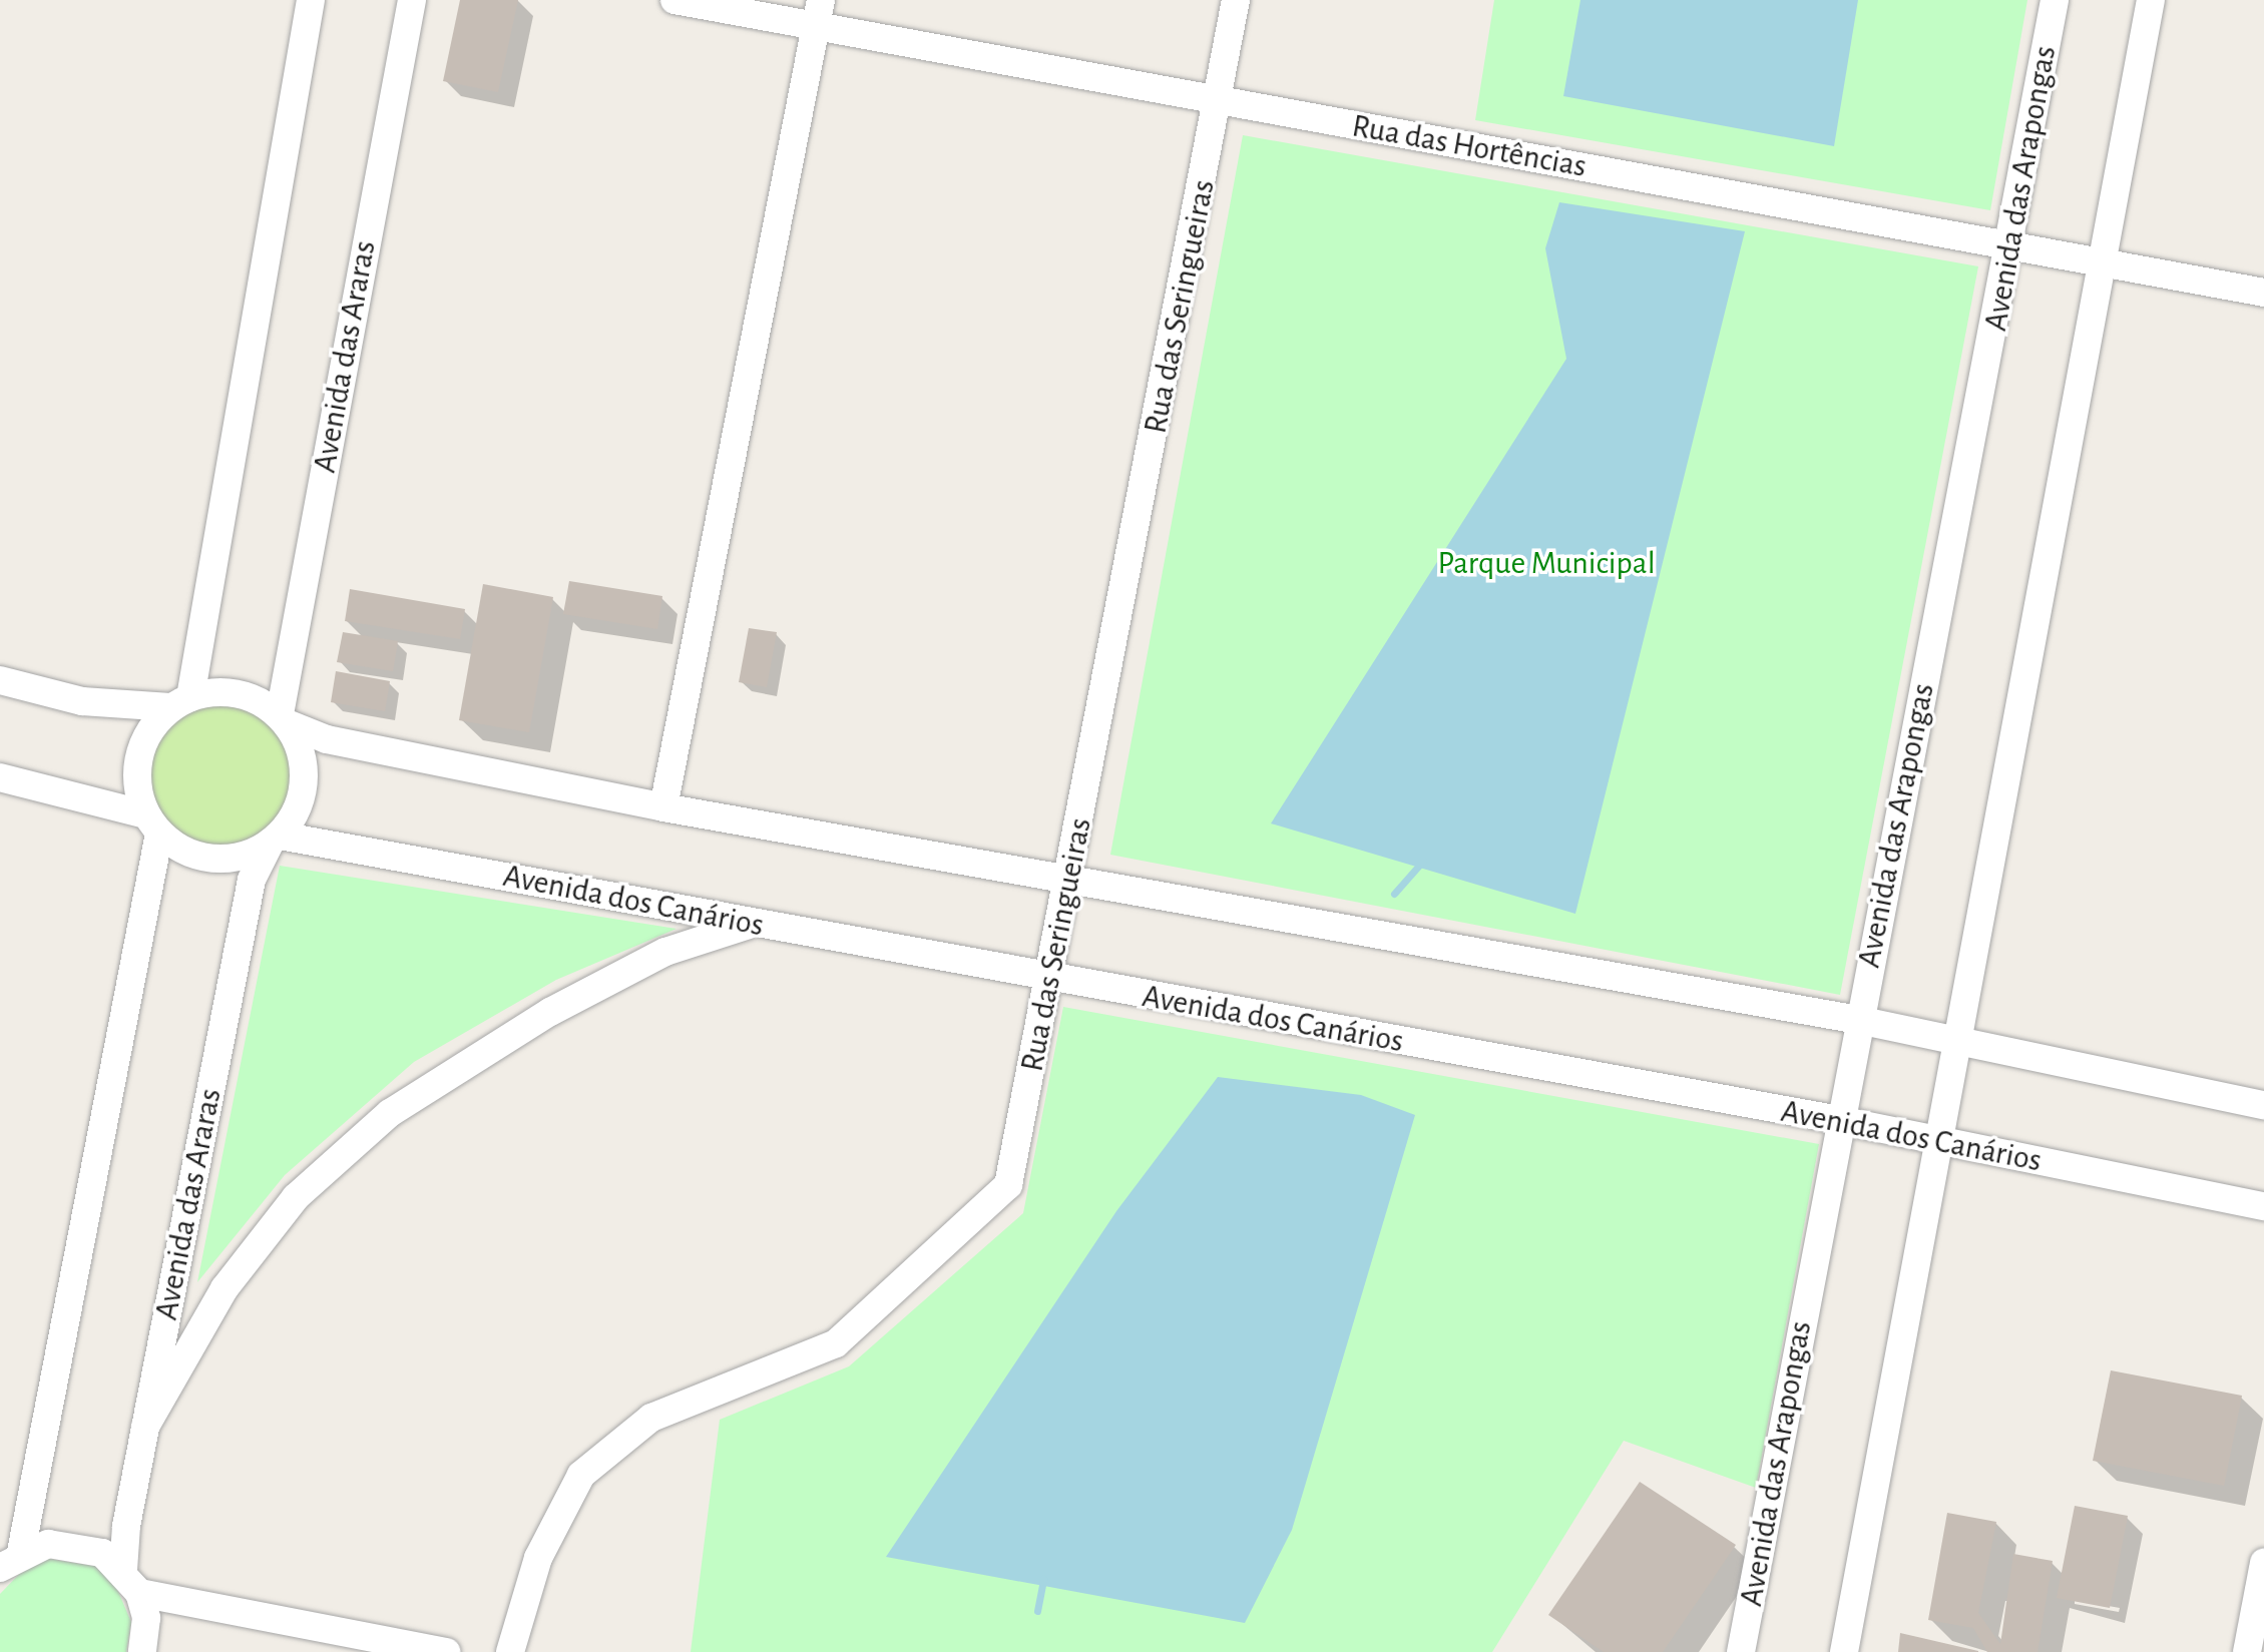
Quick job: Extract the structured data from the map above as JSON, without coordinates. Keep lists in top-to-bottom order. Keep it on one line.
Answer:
{"streets":{"street":["Rua das Hortências","Avenida das Arapongas","Rua das Seringueiras","Avenida das Araras","Avenida dos Canários"]},"crossings":[["Rua das Hortências","Avenida das Arapongas"],["Rua das Hortências","Rua das Seringueiras"],["Avenida das Arapongas","Avenida dos Canários"],["Rua das Seringueiras","Avenida dos Canários"],["Avenida das Araras","Avenida dos Canários"]],"parks":["Parque Municipal"]}
